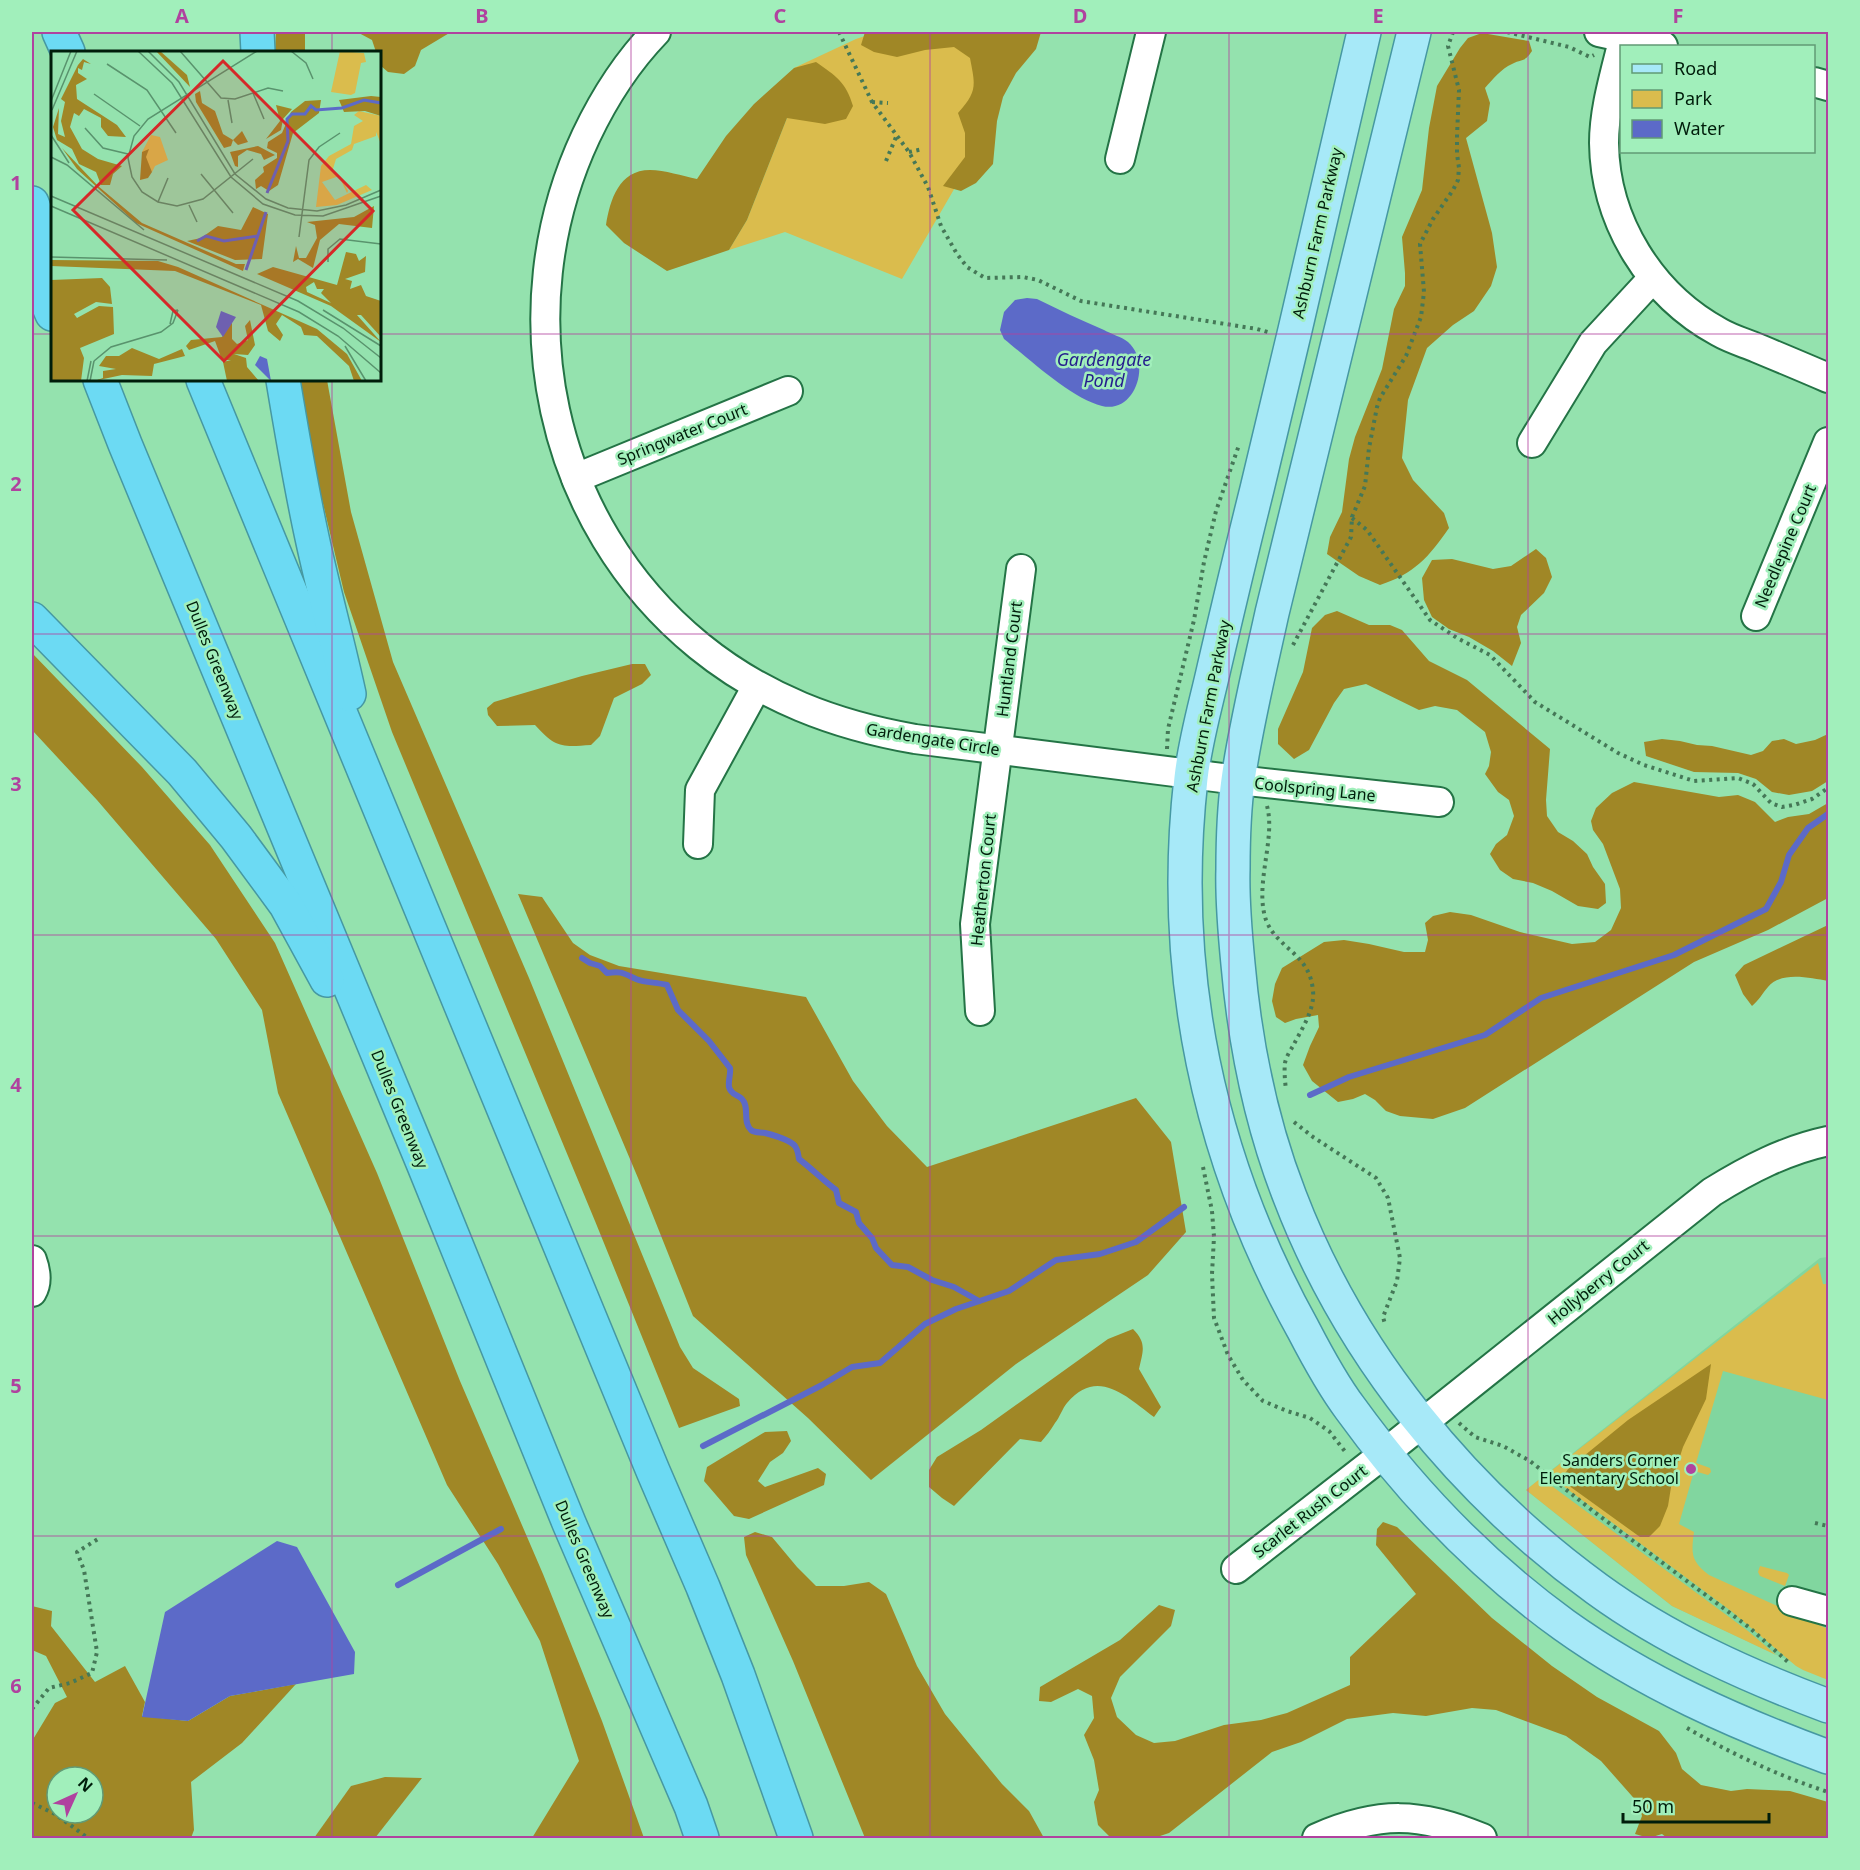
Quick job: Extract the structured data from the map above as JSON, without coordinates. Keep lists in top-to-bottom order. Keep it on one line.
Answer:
{"streets":{"highway":["Dulles Greenway"],"main road":["Ashburn Farm Parkway"],"street":["Springwater Court","Needlepine Court","Huntland Court","Gardengate Circle","Coolspring Lane","Heatherton Court","Hollyberry Court","Scarlet Rush Court"]},"crossings":[["Ashburn Farm Parkway","Gardengate Circle"],["Ashburn Farm Parkway","Coolspring Lane"],["Ashburn Farm Parkway","Hollyberry Court"],["Ashburn Farm Parkway","Scarlet Rush Court"],["Springwater Court","Gardengate Circle"],["Huntland Court","Gardengate Circle"],["Huntland Court","Heatherton Court"],["Gardengate Circle","Coolspring Lane"],["Gardengate Circle","Heatherton Court"],["Hollyberry Court","Scarlet Rush Court"]],"water":["Gardengate Pond"],"places":["Sanders Corner Elementary School"],"legend":["Road","Park","Water"],"scale_bar":"50 m","north":"top right","grid":{"columns":["A","B","C","D","E","F"],"rows":["1","2","3","4","5","6"]}}
